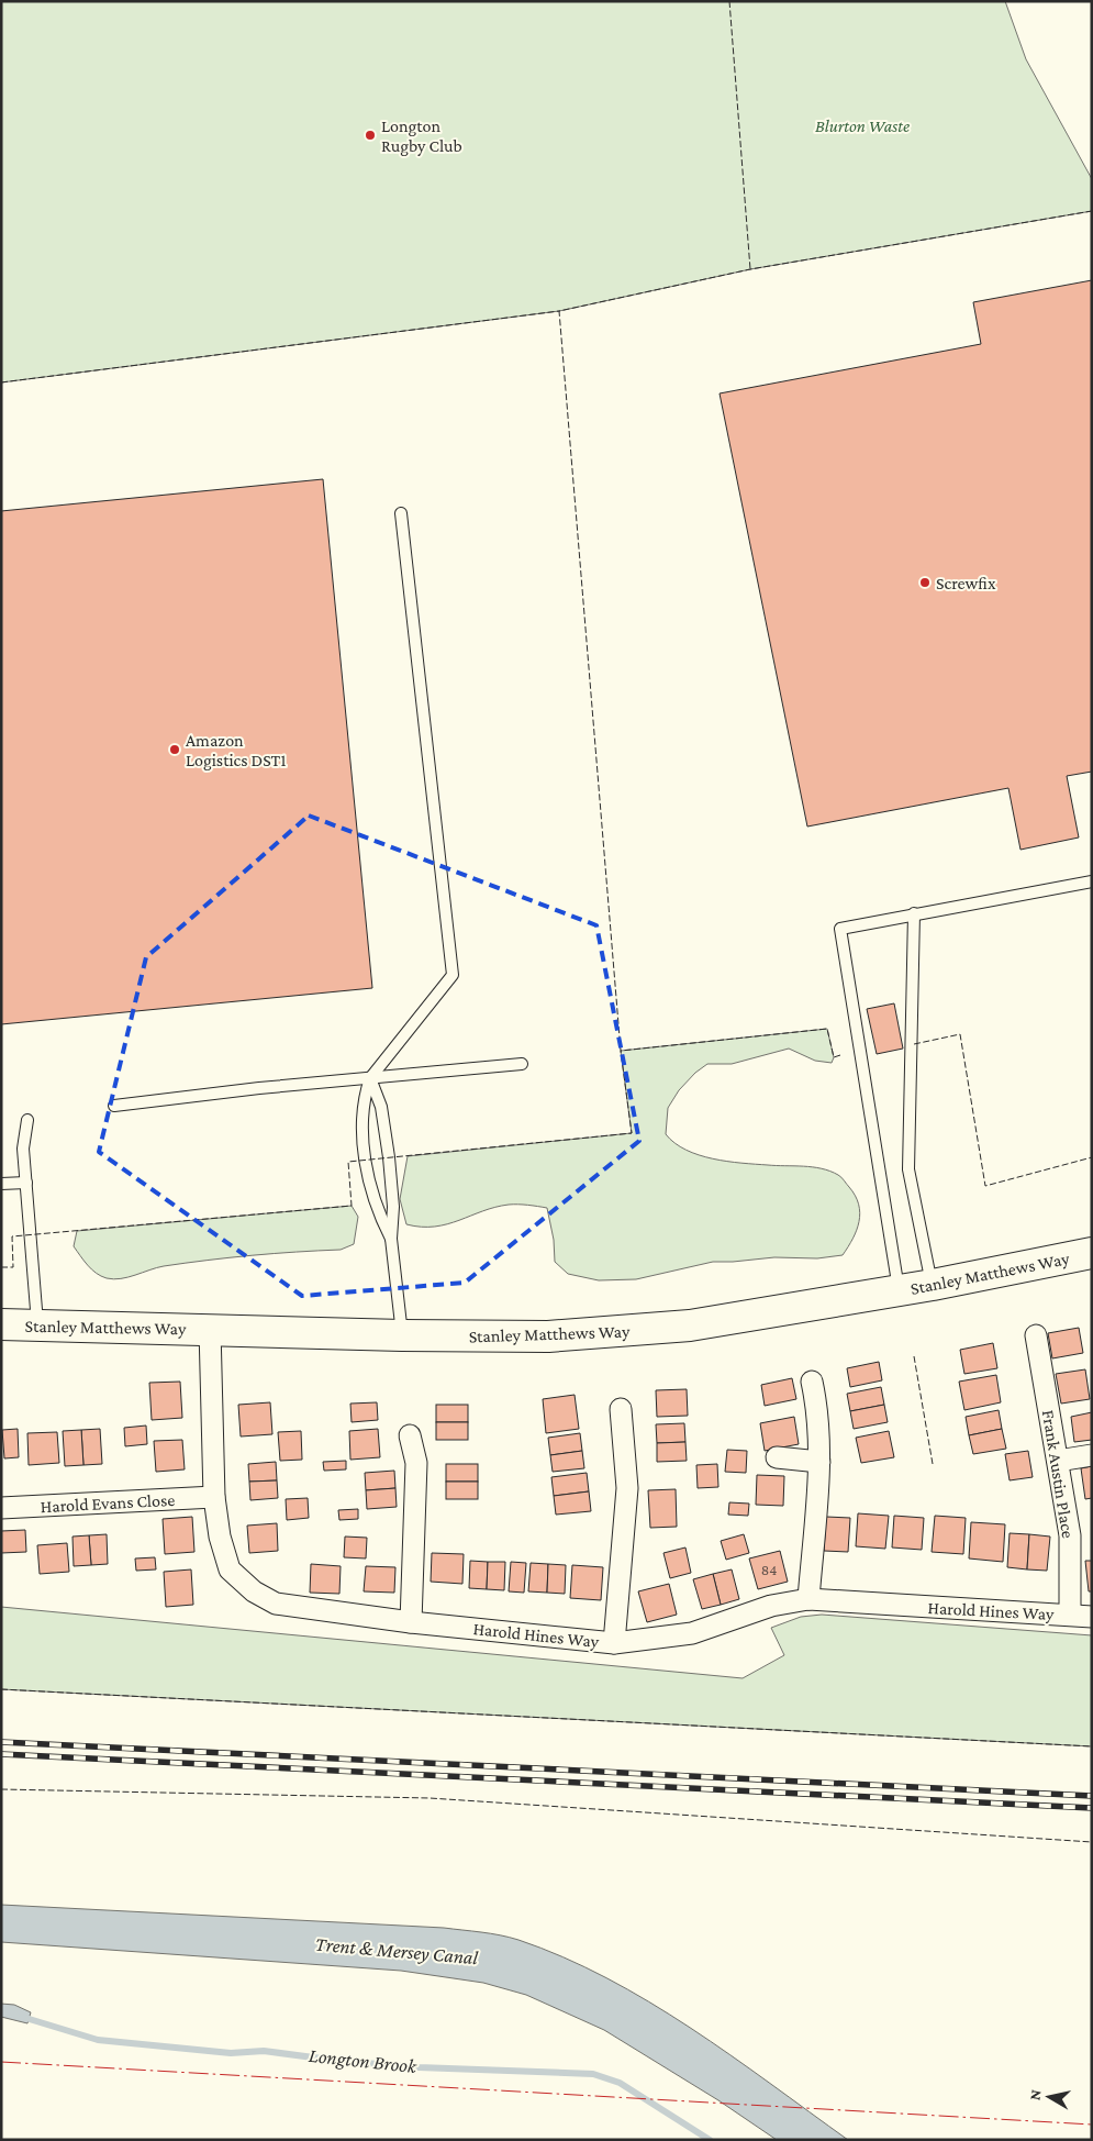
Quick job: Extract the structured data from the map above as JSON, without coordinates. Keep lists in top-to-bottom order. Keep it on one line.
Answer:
{"streets":{"main road":["Stanley Matthews Way"],"street":["Frank Austin Place","Harold Evans Close","Harold Hines Way"]},"crossings":[["Stanley Matthews Way","Harold Hines Way"],["Frank Austin Place","Harold Hines Way"],["Harold Evans Close","Harold Hines Way"]],"water":["Trent & Mersey Canal","Longton Brook"],"parks":["Blurton Waste"],"places":["Longton Rugby Club","Screwfix","Amazon Logistics DST1"],"house_numbers":["84"],"north":"left"}
